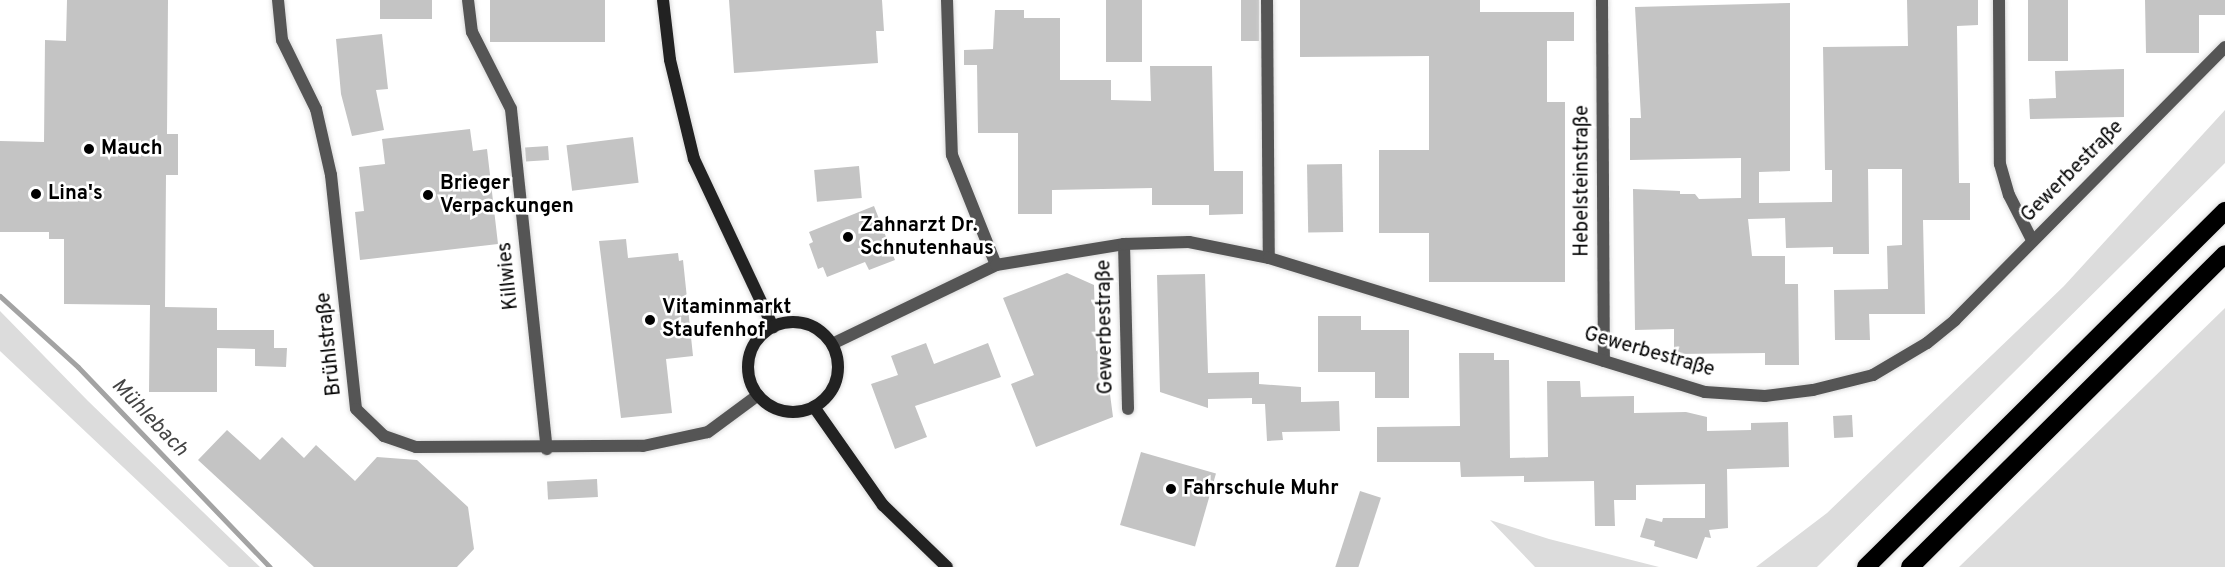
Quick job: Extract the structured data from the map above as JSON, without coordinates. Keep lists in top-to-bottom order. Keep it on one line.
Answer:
{"streets":{"street":["Gewerbestraße","Hebelsteinstraße","Killwies","Brühlstraße"]},"crossings":[["Gewerbestraße","Hebelsteinstraße"],["Gewerbestraße","Brühlstraße"],["Killwies","Brühlstraße"]],"water":["Mühlebach"],"places":["Mauch","Lina's","Brieger Verpackungen","Zahnarzt Dr. Schnutenhaus","Vitaminmarkt Staufenhof","Fahrschule Muhr"]}
